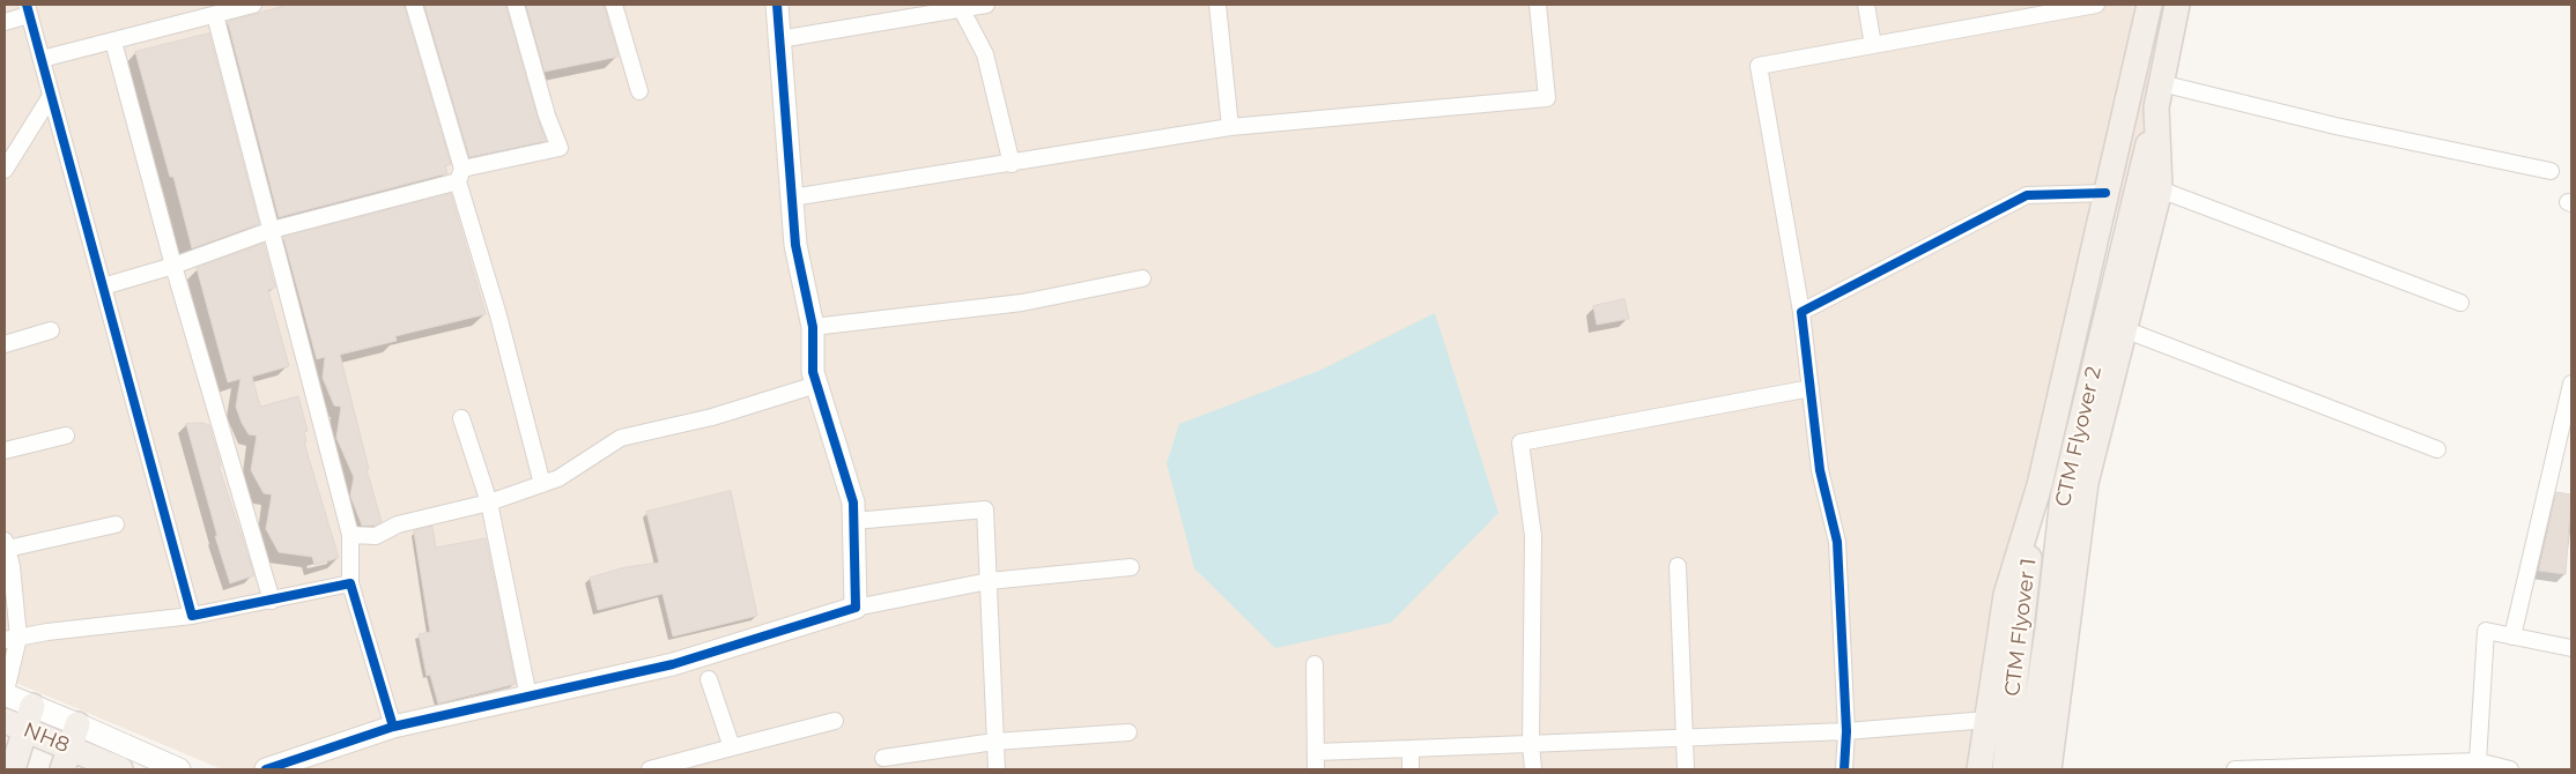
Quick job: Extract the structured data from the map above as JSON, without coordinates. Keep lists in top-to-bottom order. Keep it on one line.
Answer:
{"streets":{"main road":["CTM Flyover 2","CTM Flyover 1","NH8"]}}
